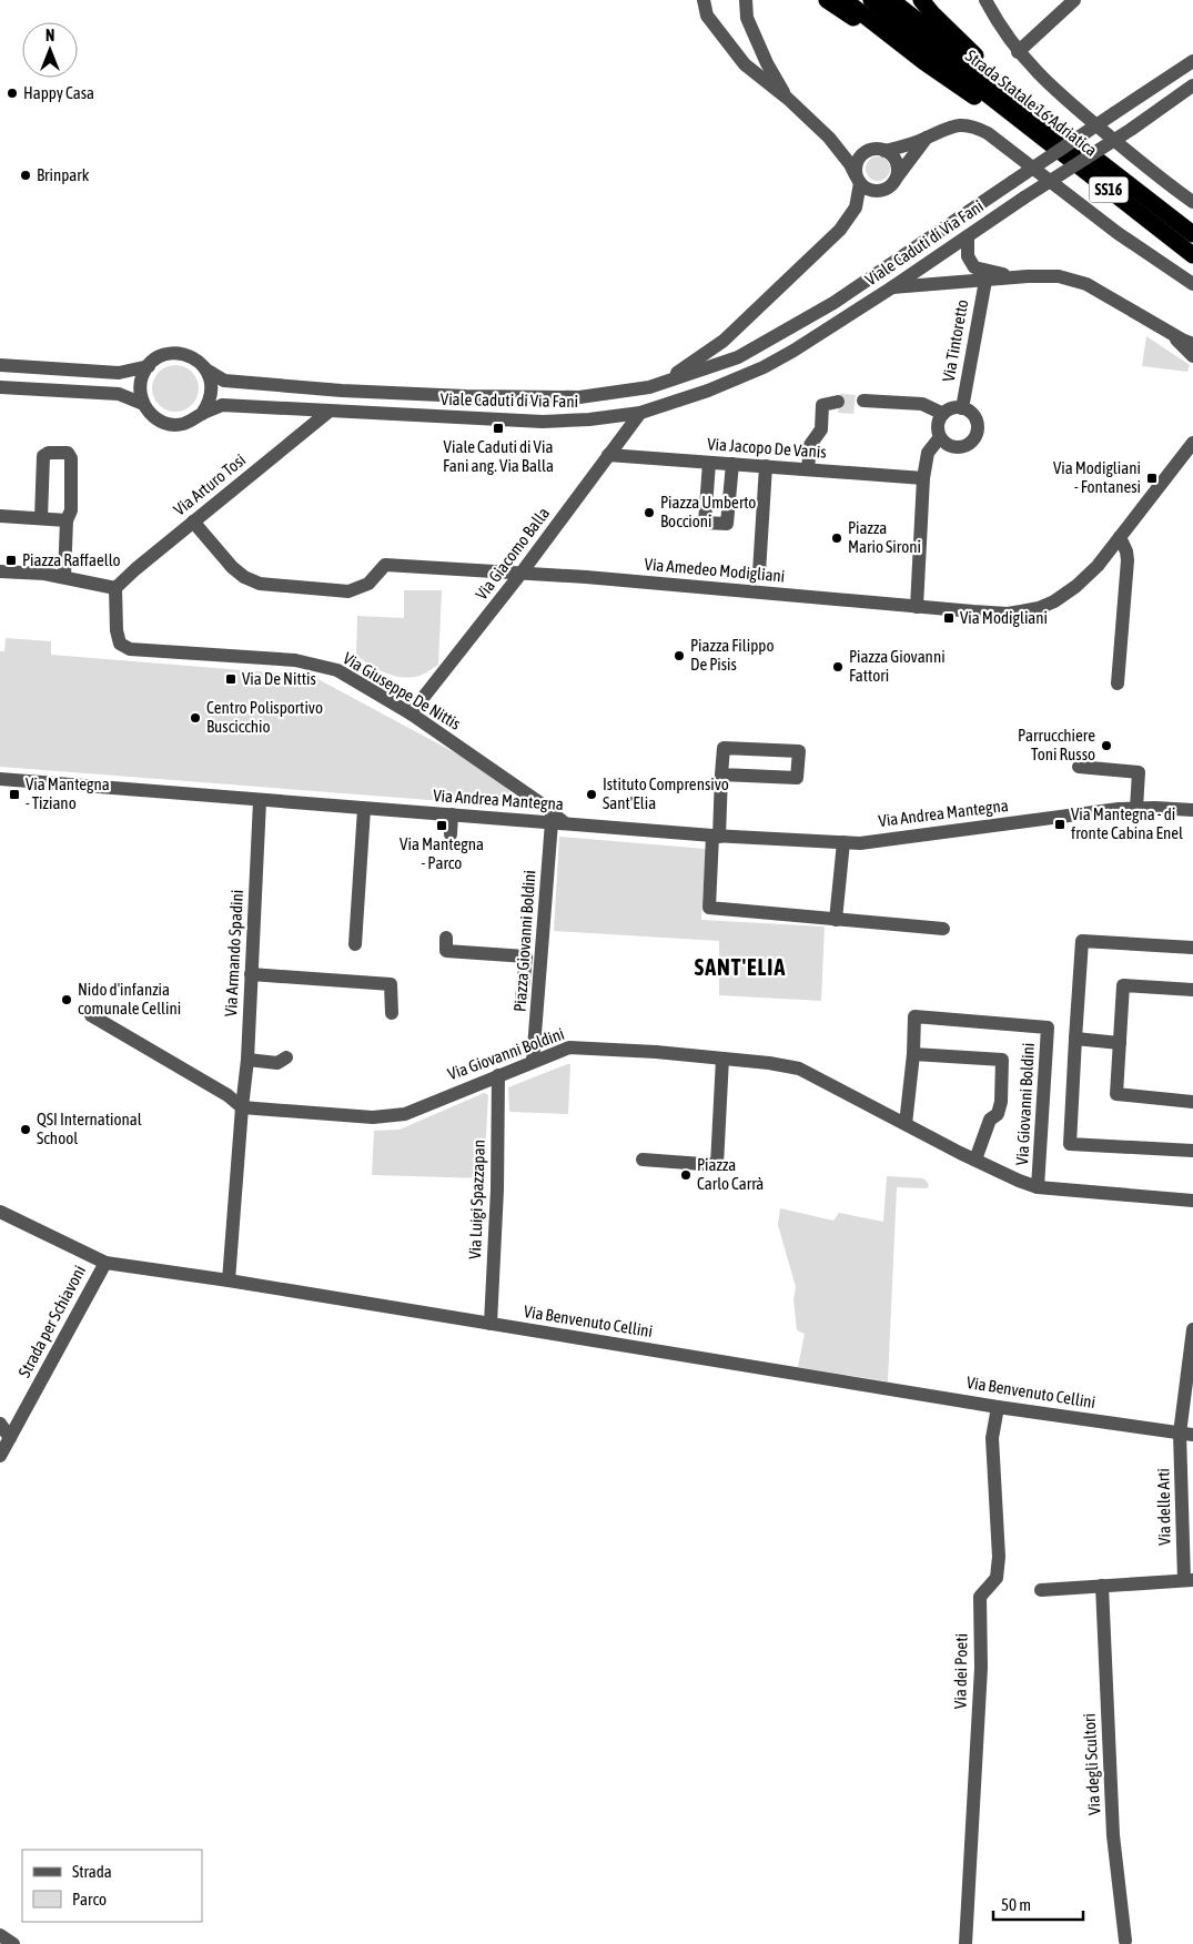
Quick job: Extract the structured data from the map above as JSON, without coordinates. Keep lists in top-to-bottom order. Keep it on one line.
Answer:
{"streets":{"highway":["Strada Statale 16 Adriatica","SS16"],"street":["Viale Caduti di Via Fani","Via Tintoretto","Via Jacopo De Vanis","Via Arturo Tosi","Via Giacomo Balla","Via Amedeo Modigliani","Via Giuseppe De Nittis","Via Andrea Mantegna","Piazza Giovanni Boldini","Via Armando Spadini","Via Giovanni Boldini","Via Luigi Spazzapan","Strada per Schiavoni","Via Benvenuto Cellini","Via delle Arti","Via dei Poeti","Via degli Scultori"]},"crossings":[["Viale Caduti di Via Fani","Via Arturo Tosi"],["Viale Caduti di Via Fani","Via Giacomo Balla"],["Via Jacopo De Vanis","Via Giacomo Balla"],["Via Arturo Tosi","Via Amedeo Modigliani"],["Via Arturo Tosi","Via Giuseppe De Nittis"],["Via Giacomo Balla","Via Amedeo Modigliani"],["Via Giacomo Balla","Via Giuseppe De Nittis"],["Via Giuseppe De Nittis","Via Andrea Mantegna"],["Via Giuseppe De Nittis","Piazza Giovanni Boldini"],["Via Andrea Mantegna","Piazza Giovanni Boldini"],["Via Andrea Mantegna","Via Armando Spadini"],["Piazza Giovanni Boldini","Via Giovanni Boldini"],["Via Armando Spadini","Via Giovanni Boldini"],["Via Armando Spadini","Via Benvenuto Cellini"],["Via Giovanni Boldini","Via Luigi Spazzapan"],["Via Luigi Spazzapan","Via Benvenuto Cellini"],["Strada per Schiavoni","Via Benvenuto Cellini"],["Via Benvenuto Cellini","Via delle Arti"],["Via Benvenuto Cellini","Via dei Poeti"]],"districts":["SANT'ELIA"],"places":{"other":["Happy Casa","Brinpark","Piazza Umberto Boccioni","Piazza Mario Sironi","Piazza Filippo De Pisis","Piazza Giovanni Fattori","Centro Polisportivo Buscicchio","Parrucchiere Toni Russo","Istituto Comprensivo Sant'Elia","Nido d'infanzia comunale Cellini","QSI International School","Piazza Carlo Carrà"],"transit":["Viale Caduti di Via Fani ang. Via Balla","Via Modigliani - Fontanesi","Piazza Raffaello","Via Modigliani","Via De Nittis","Via Mantegna - Tiziano","Via Mantegna - di fronte Cabina Enel","Via Mantegna - Parco"]},"legend":["Strada","Parco"],"scale_bar":"50 m","north":"top"}
